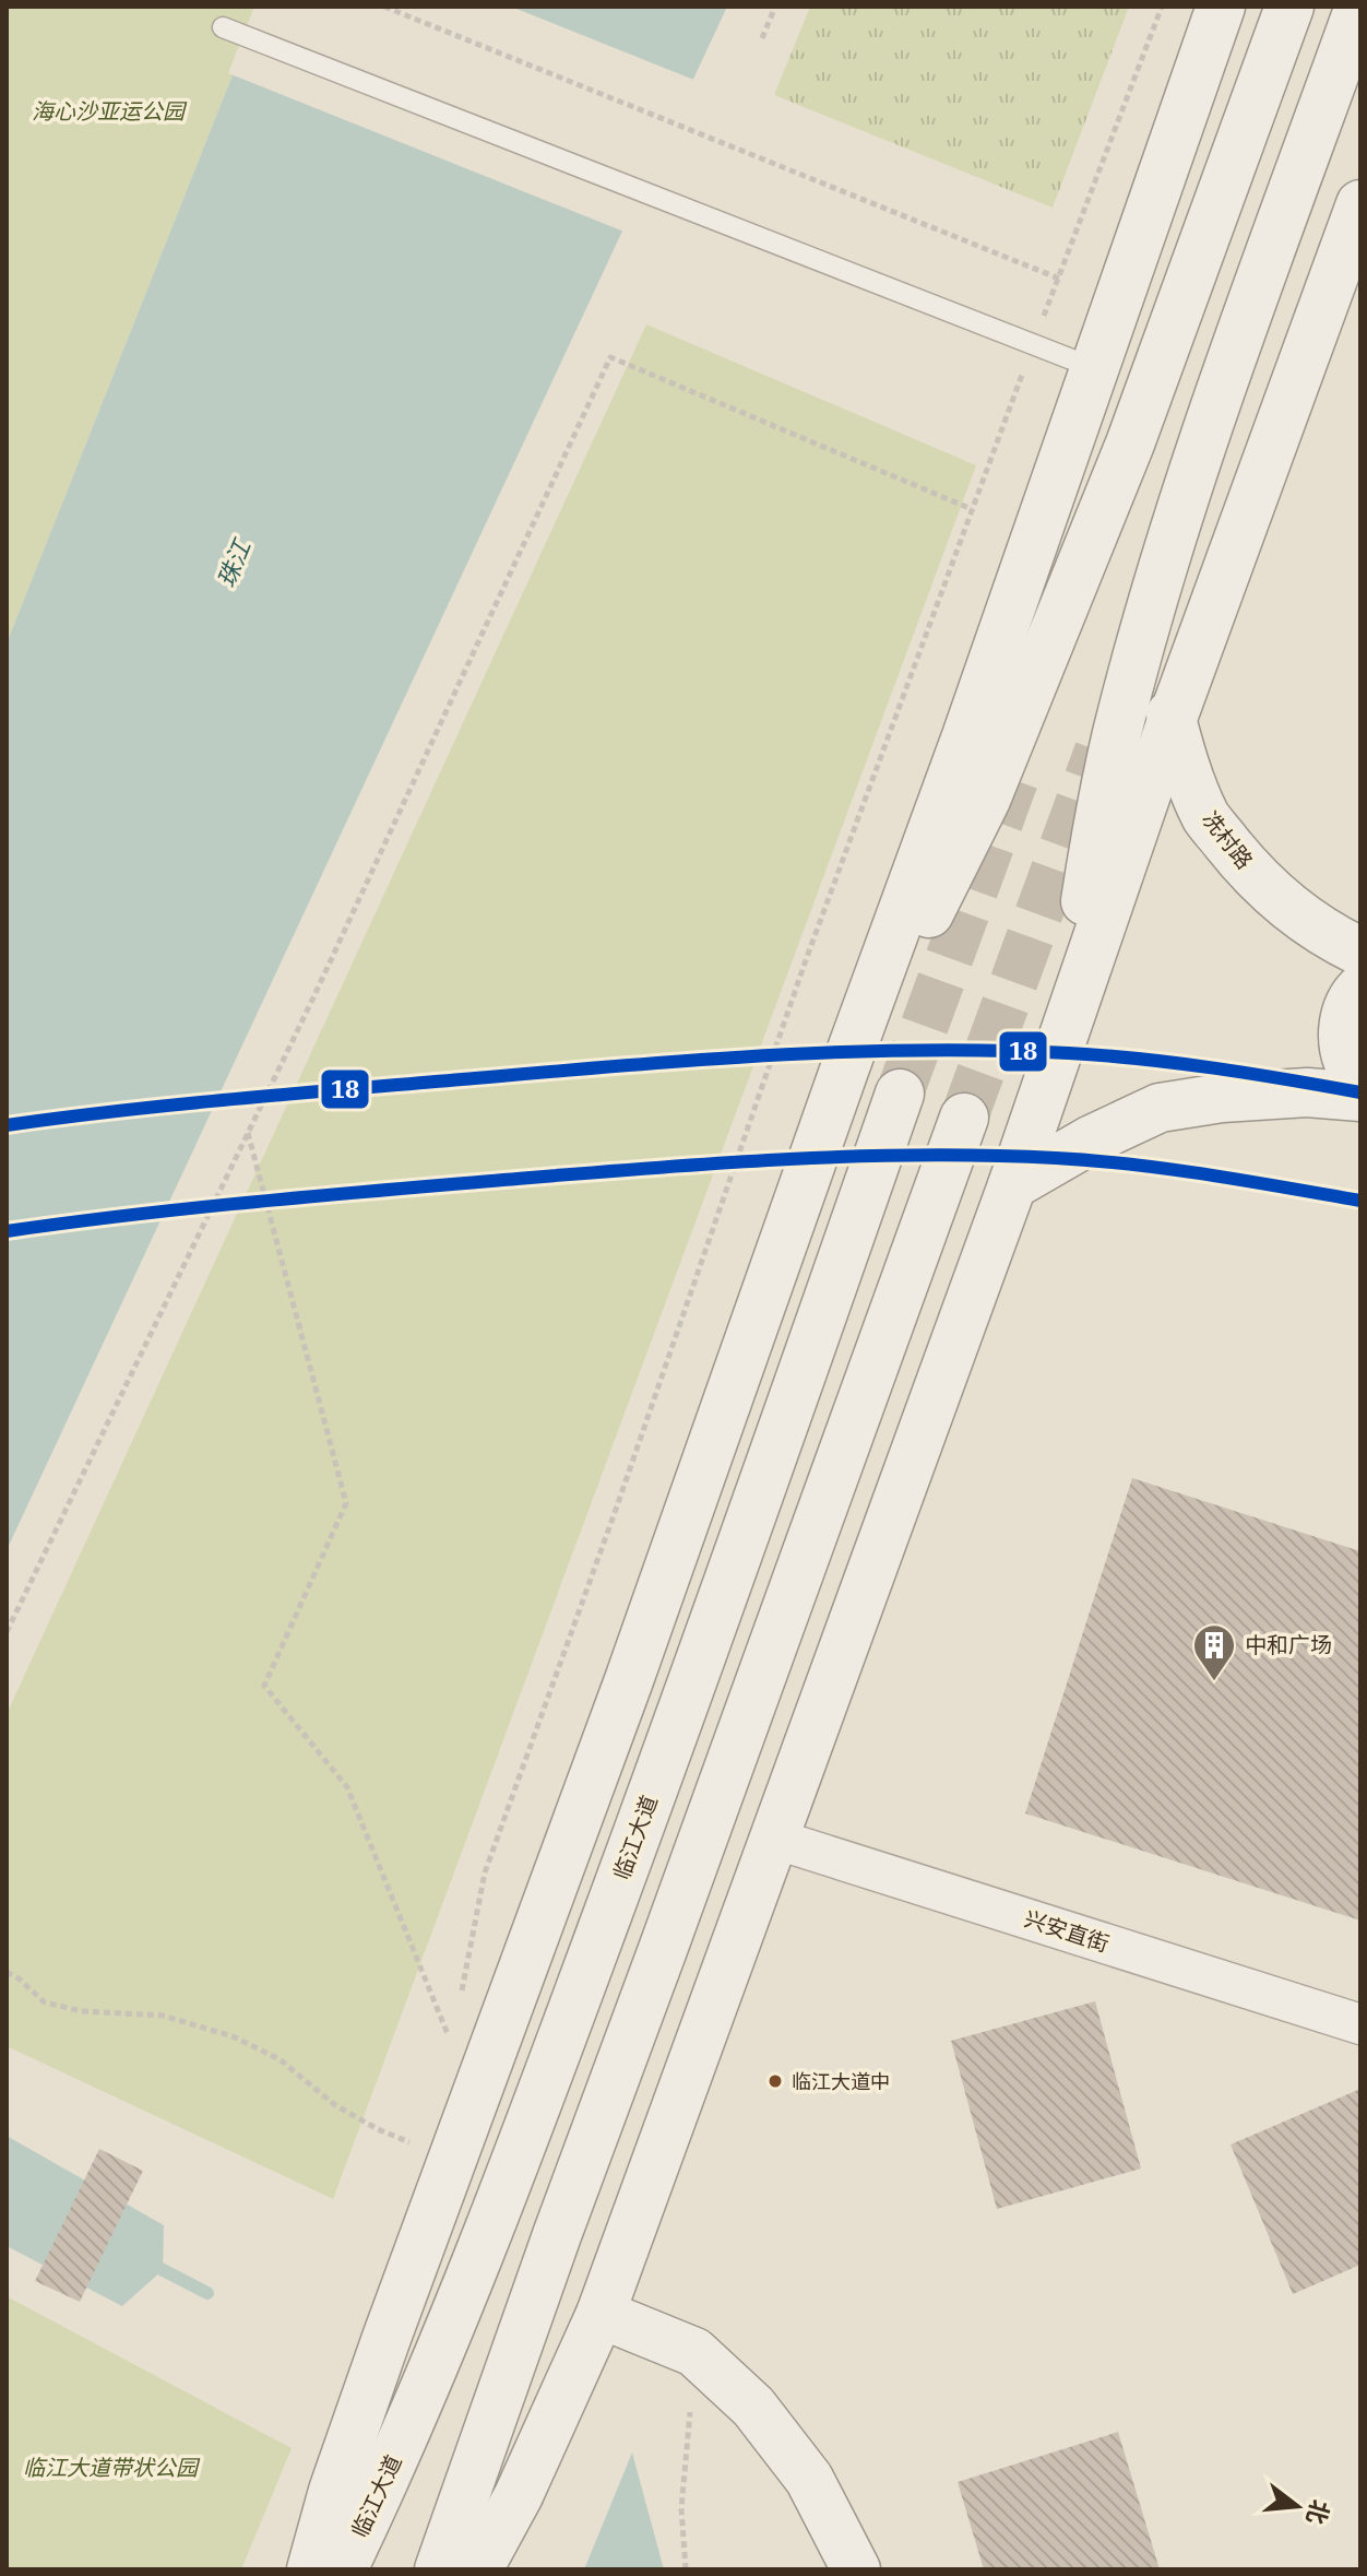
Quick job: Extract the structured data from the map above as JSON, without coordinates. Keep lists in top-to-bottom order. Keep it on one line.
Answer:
{"streets":{"main road":["冼村路","临江大道"],"street":["兴安直街"]},"water":["珠江"],"parks":["海心沙亚运公园","临江大道带状公园"],"places":{"building":["中和广场"],"other":["临江大道中"]},"lines":["transit line 18"],"north":"right"}
